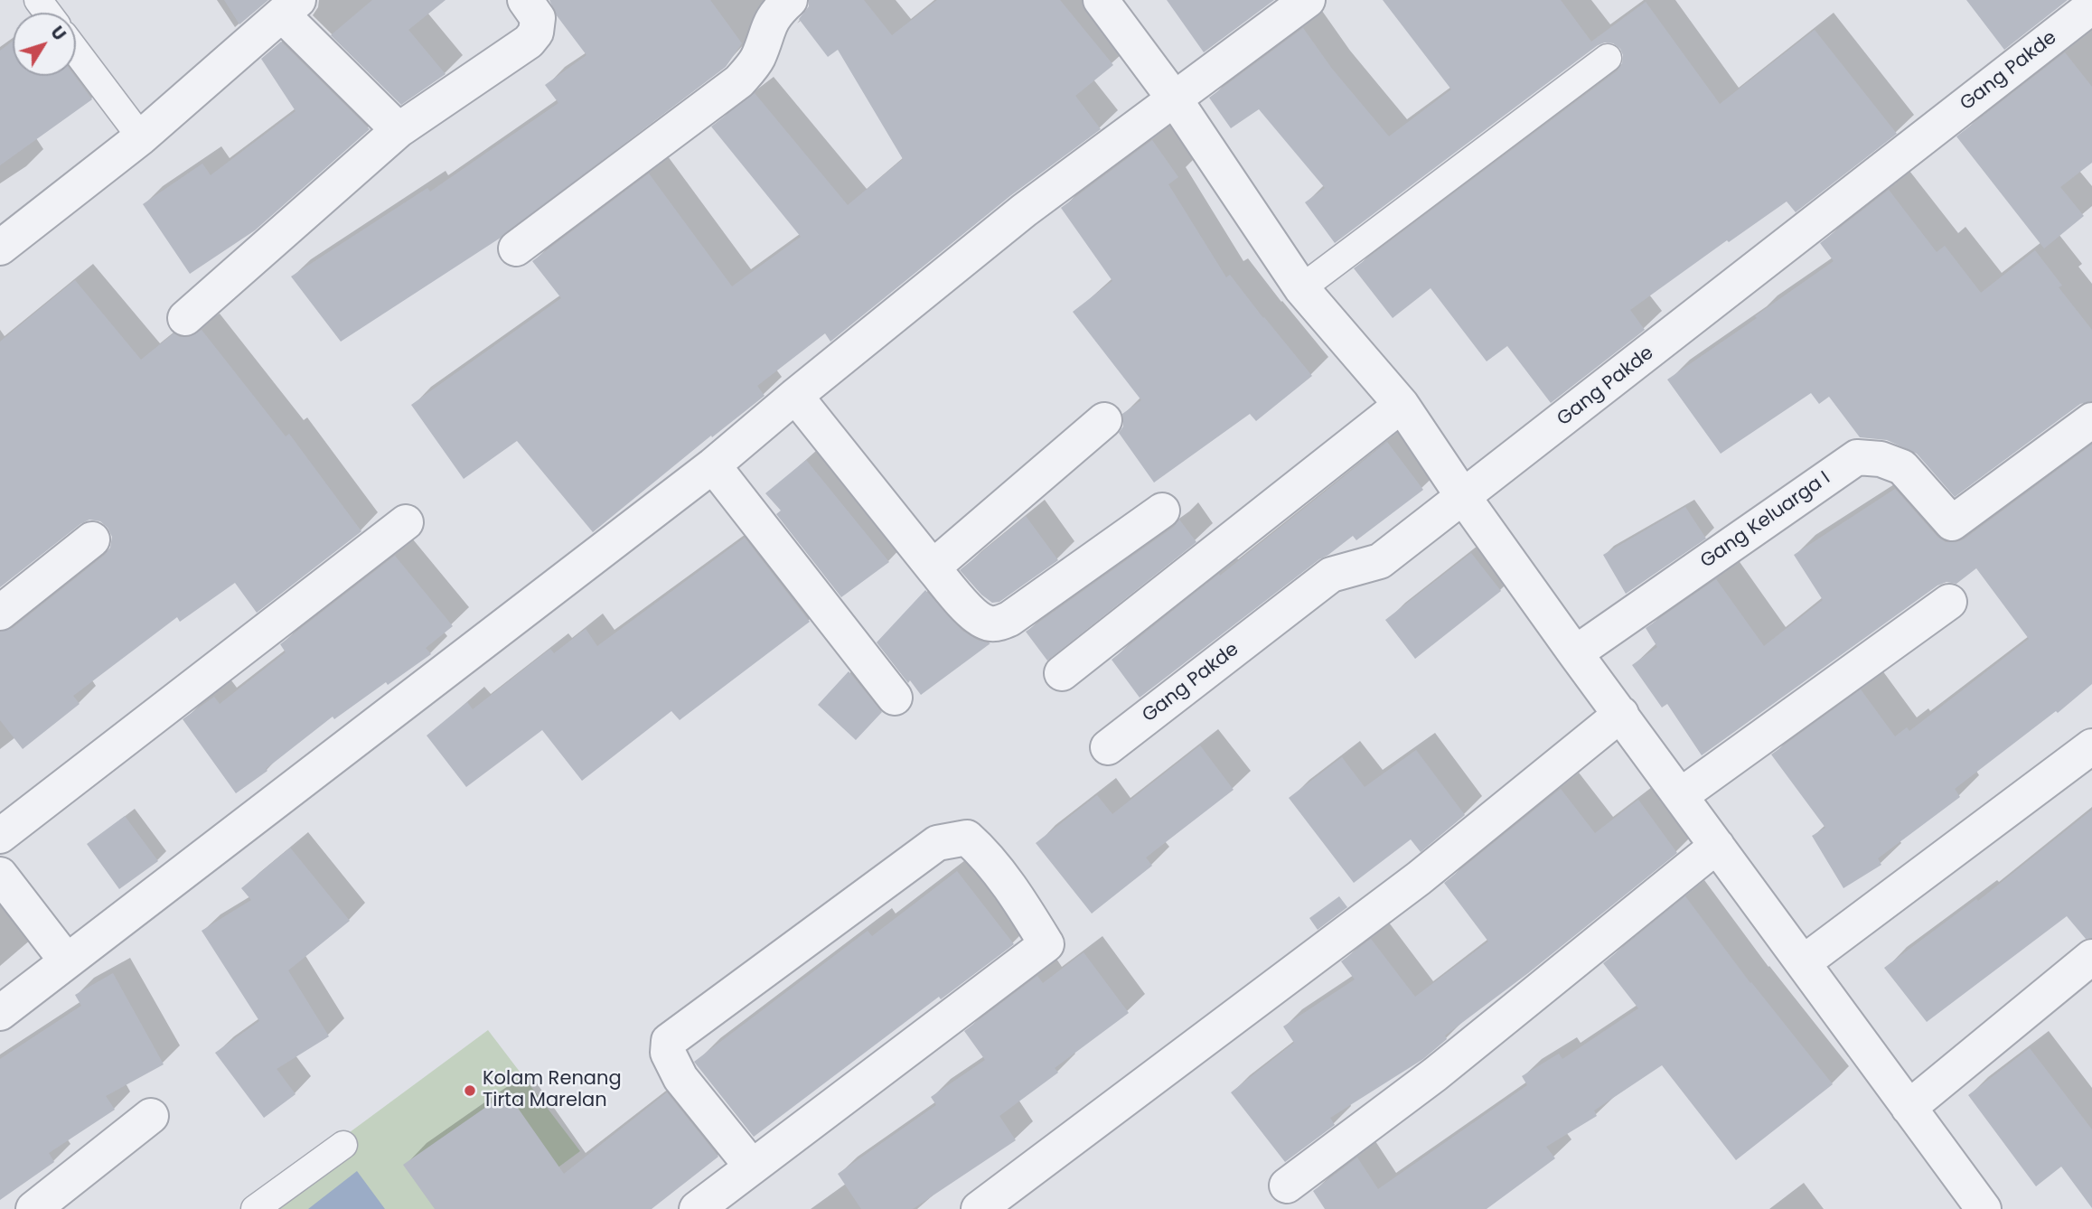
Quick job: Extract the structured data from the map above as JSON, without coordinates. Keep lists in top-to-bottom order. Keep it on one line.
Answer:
{"streets":{"street":["Gang Pakde","Gang Keluarga I"]},"places":["Kolam Renang Tirta Marelan"],"north":"top right"}
